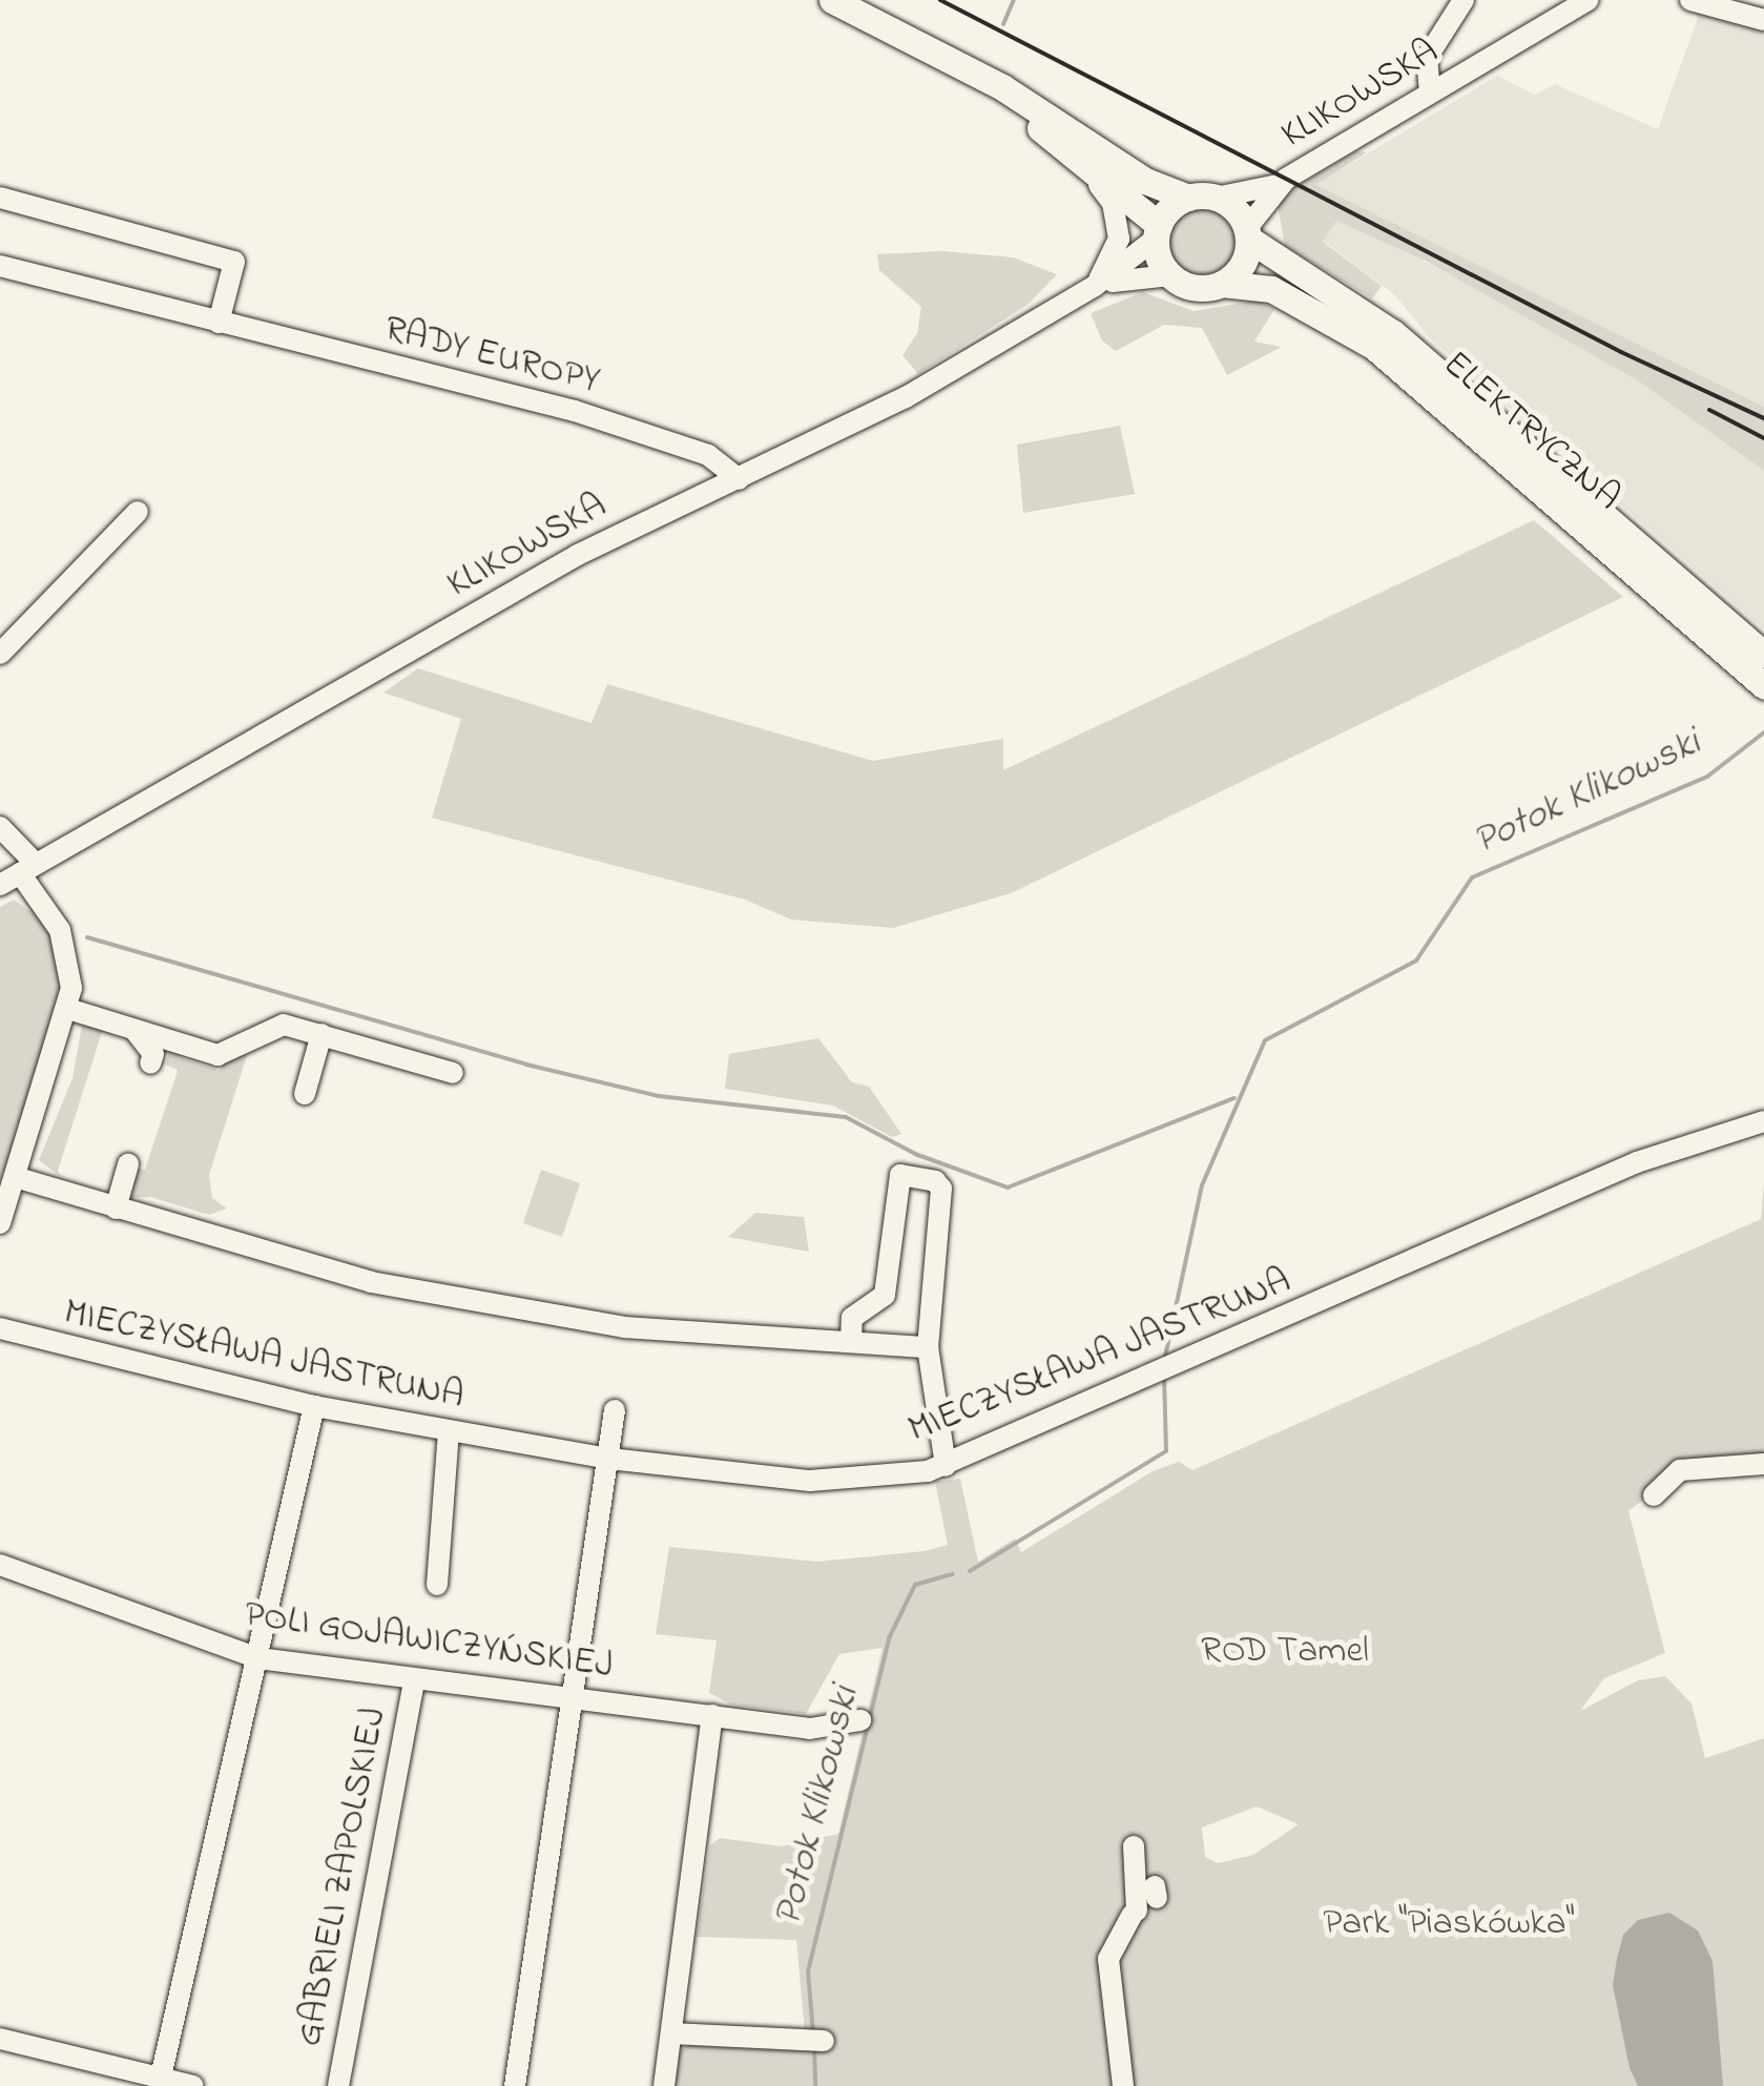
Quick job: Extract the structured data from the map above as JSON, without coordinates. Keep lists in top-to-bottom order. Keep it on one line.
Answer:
{"streets":{"main road":["ELEKTRYCZNA"],"street":["KLIKOWSKA","RADY EUROPY","MIECZYSŁAWA JASTRUNA","POLI GOJAWICZYŃSKIEJ","GABRIELI ZAPOLSKIEJ"]},"crossings":[["KLIKOWSKA","RADY EUROPY"],["KLIKOWSKA","ELEKTRYCZNA"],["POLI GOJAWICZYŃSKIEJ","GABRIELI ZAPOLSKIEJ"]],"water":["Potok Klikowski"],"parks":["ROD Tamel","Park \"Piaskówka\""]}
